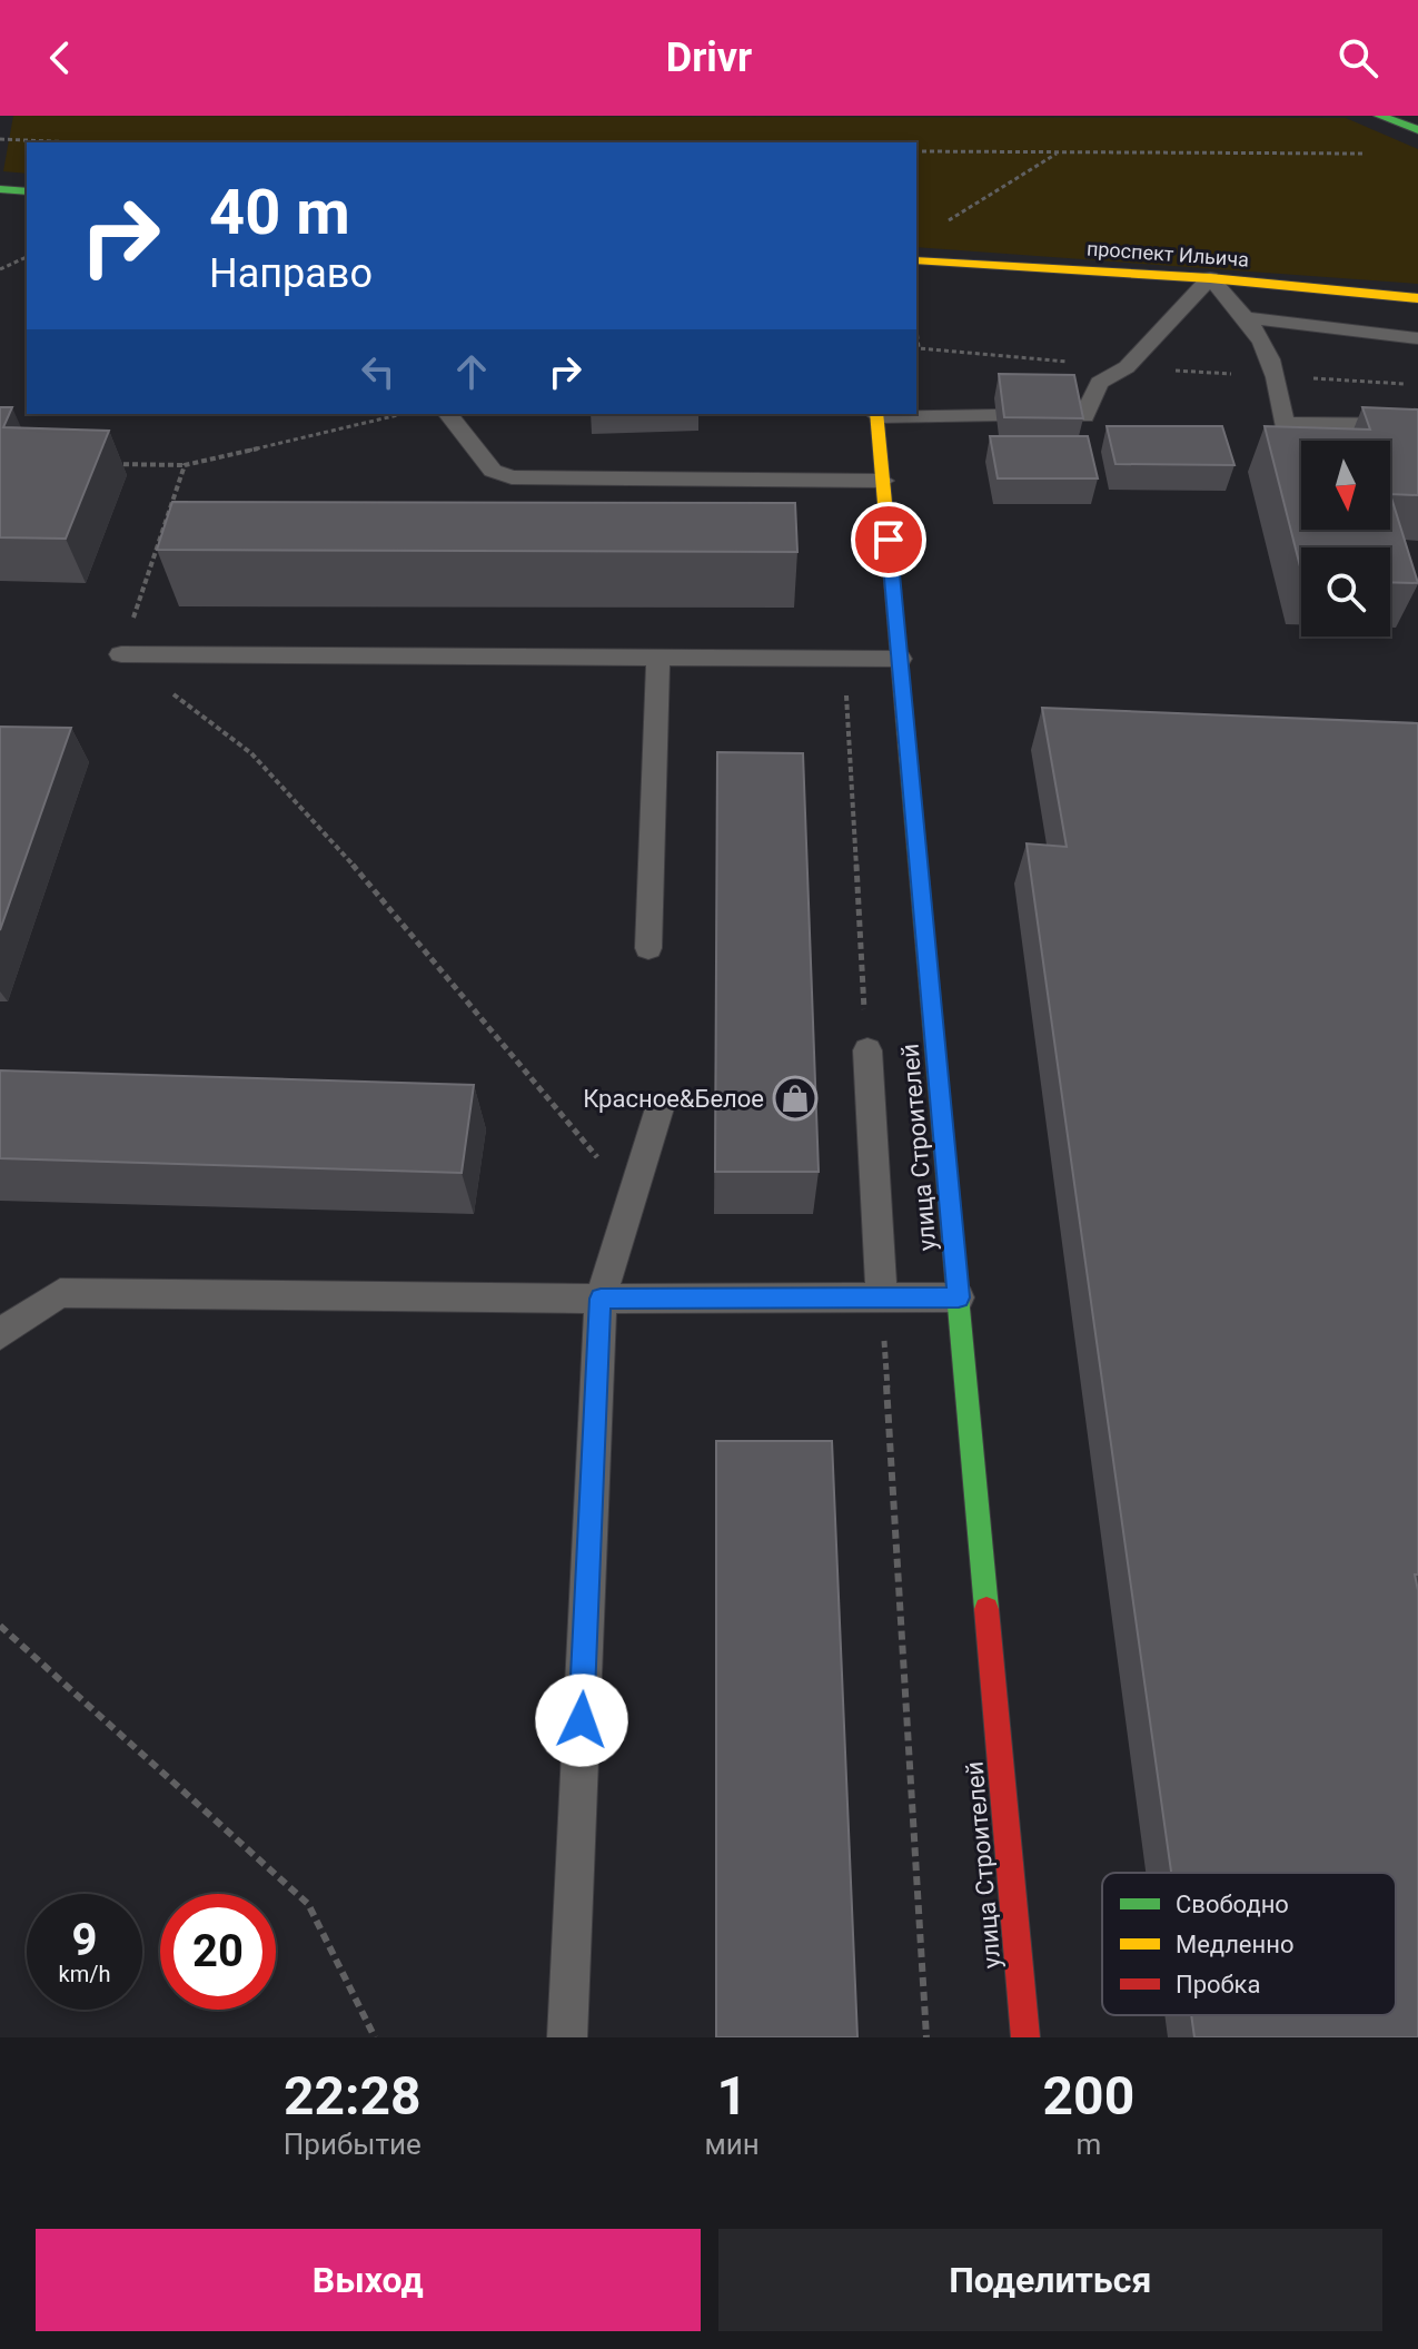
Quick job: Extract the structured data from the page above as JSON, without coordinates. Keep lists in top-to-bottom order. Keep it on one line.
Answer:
{"streets":{"street":["проспект Ильича","улица Строителей"]},"places":{"shop":["Красное&Белое"]},"legend":["Свободно","Медленно","Пробка"],"north":"bottom","page":{"header":"Drivr","turn":["40 m","Направо"],"speed":"9 km/h","limit":"20","eta":["22:28","Прибытие","1","мин","200","m"],"buttons":["Выход","Поделиться"]}}
